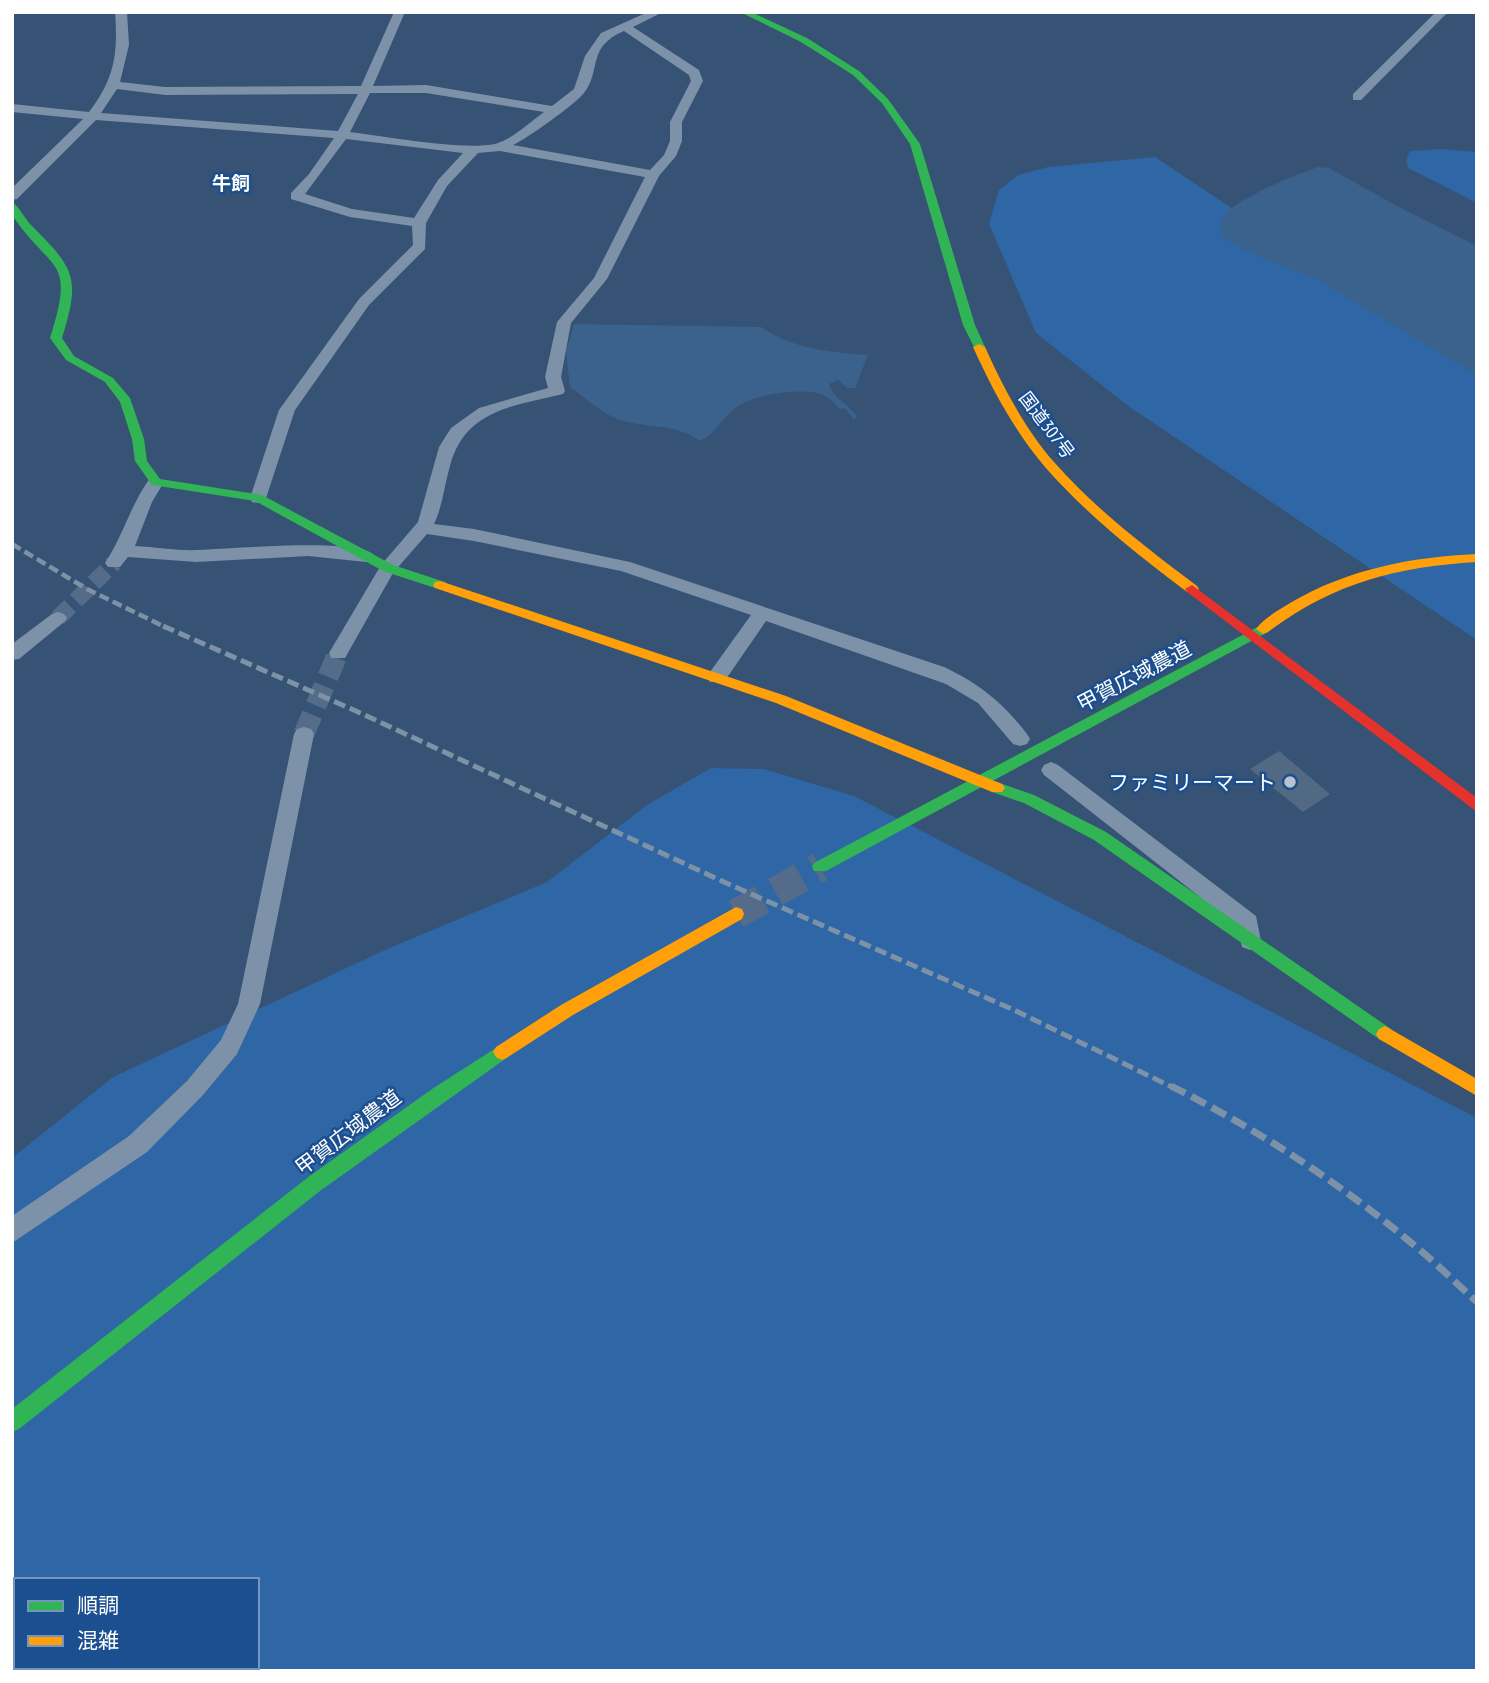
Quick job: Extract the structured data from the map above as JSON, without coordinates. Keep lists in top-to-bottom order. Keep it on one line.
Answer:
{"streets":{"main road":["国道307号","甲賀広域農道"]},"crossings":[["国道307号","甲賀広域農道"]],"districts":["牛飼"],"places":["ファミリーマート"],"legend":["順調","混雑"]}
